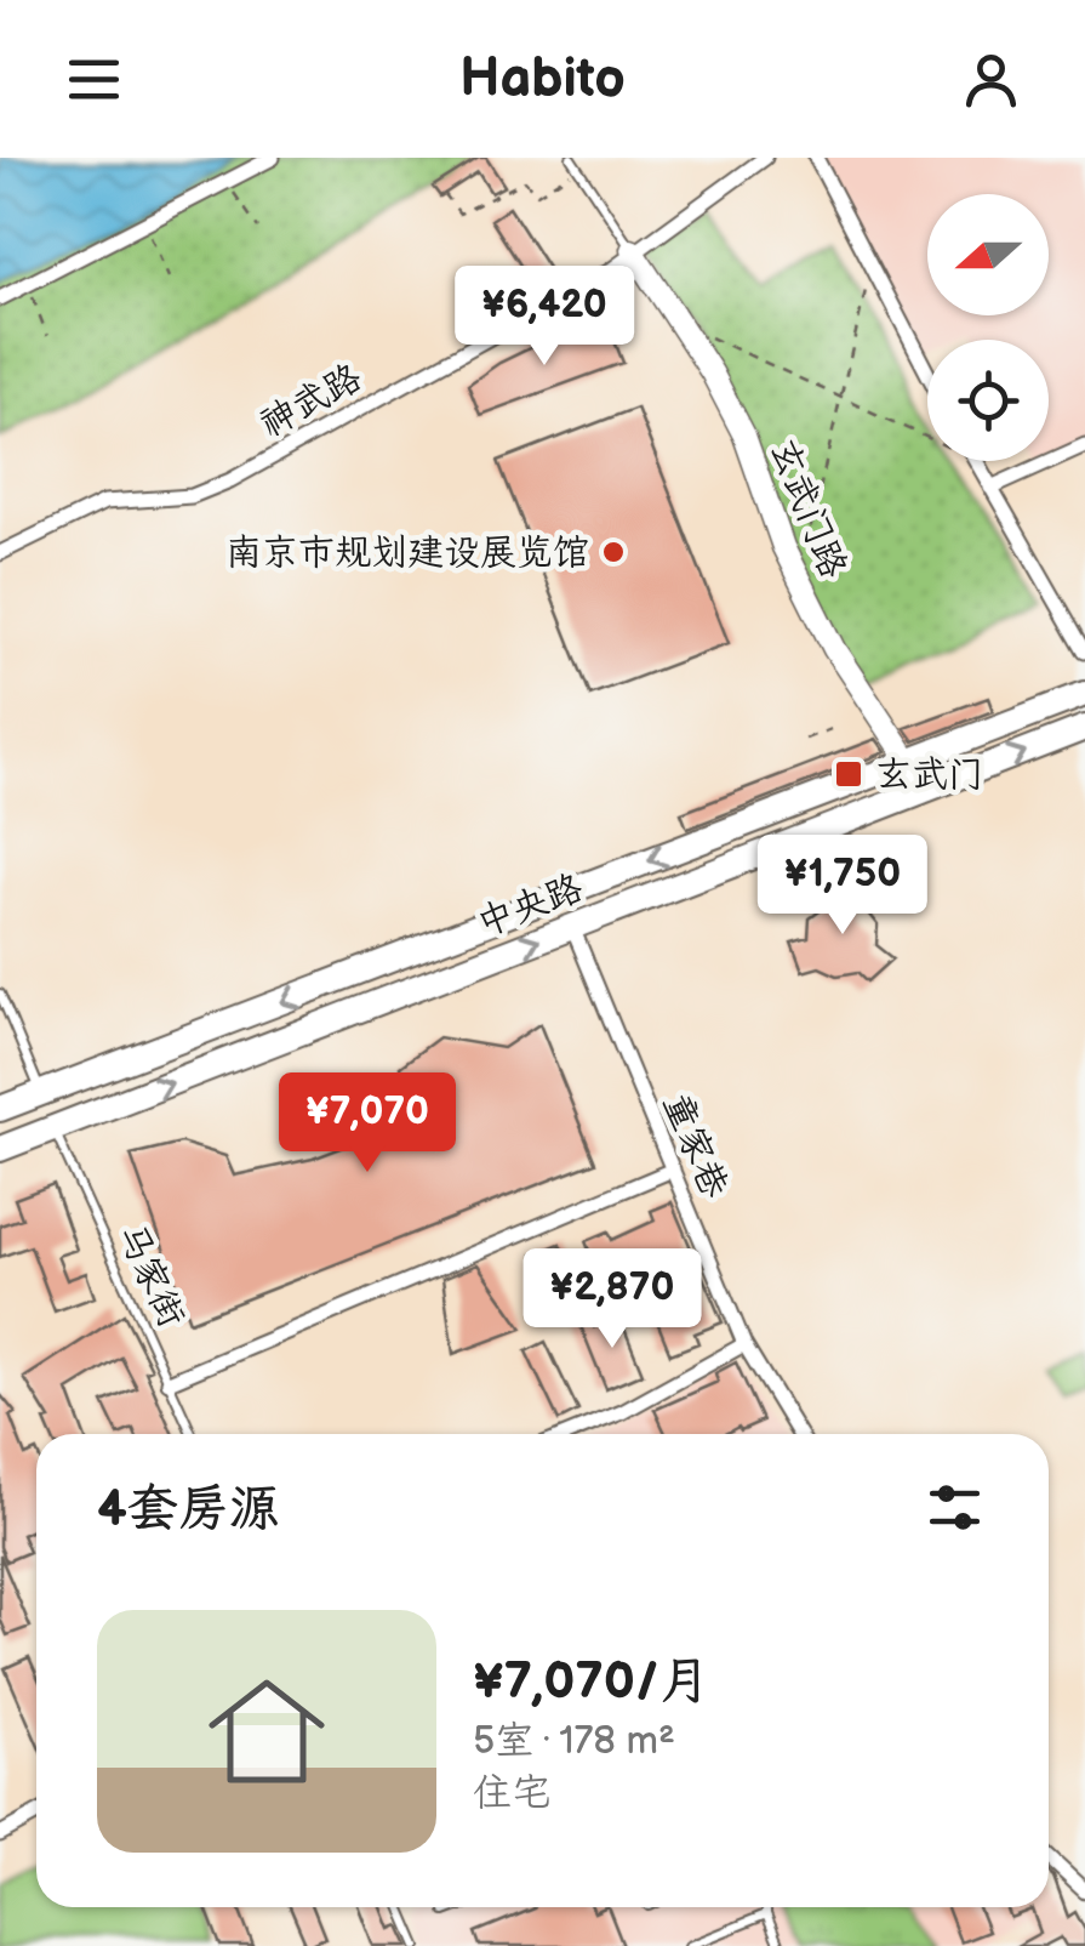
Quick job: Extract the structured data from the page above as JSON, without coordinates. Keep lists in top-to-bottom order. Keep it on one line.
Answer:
{"streets":{"main road":["中央路"],"street":["神武路","玄武门路","童家巷"],"lane":["马家街"]},"crossings":[["神武路","玄武门路"],["玄武门路","中央路"],["中央路","童家巷"],["中央路","马家街"]],"places":{"other":["南京市规划建设展览馆"],"transit":["玄武门"]},"north":"left","page":{"header":"Habito","price":["¥6,420","¥1,750","¥7,070","¥2,870"],"heading":"4套房源","list":[{"name":"¥7,070/月","note":"5室 · 178 m² · 住宅"}]}}
